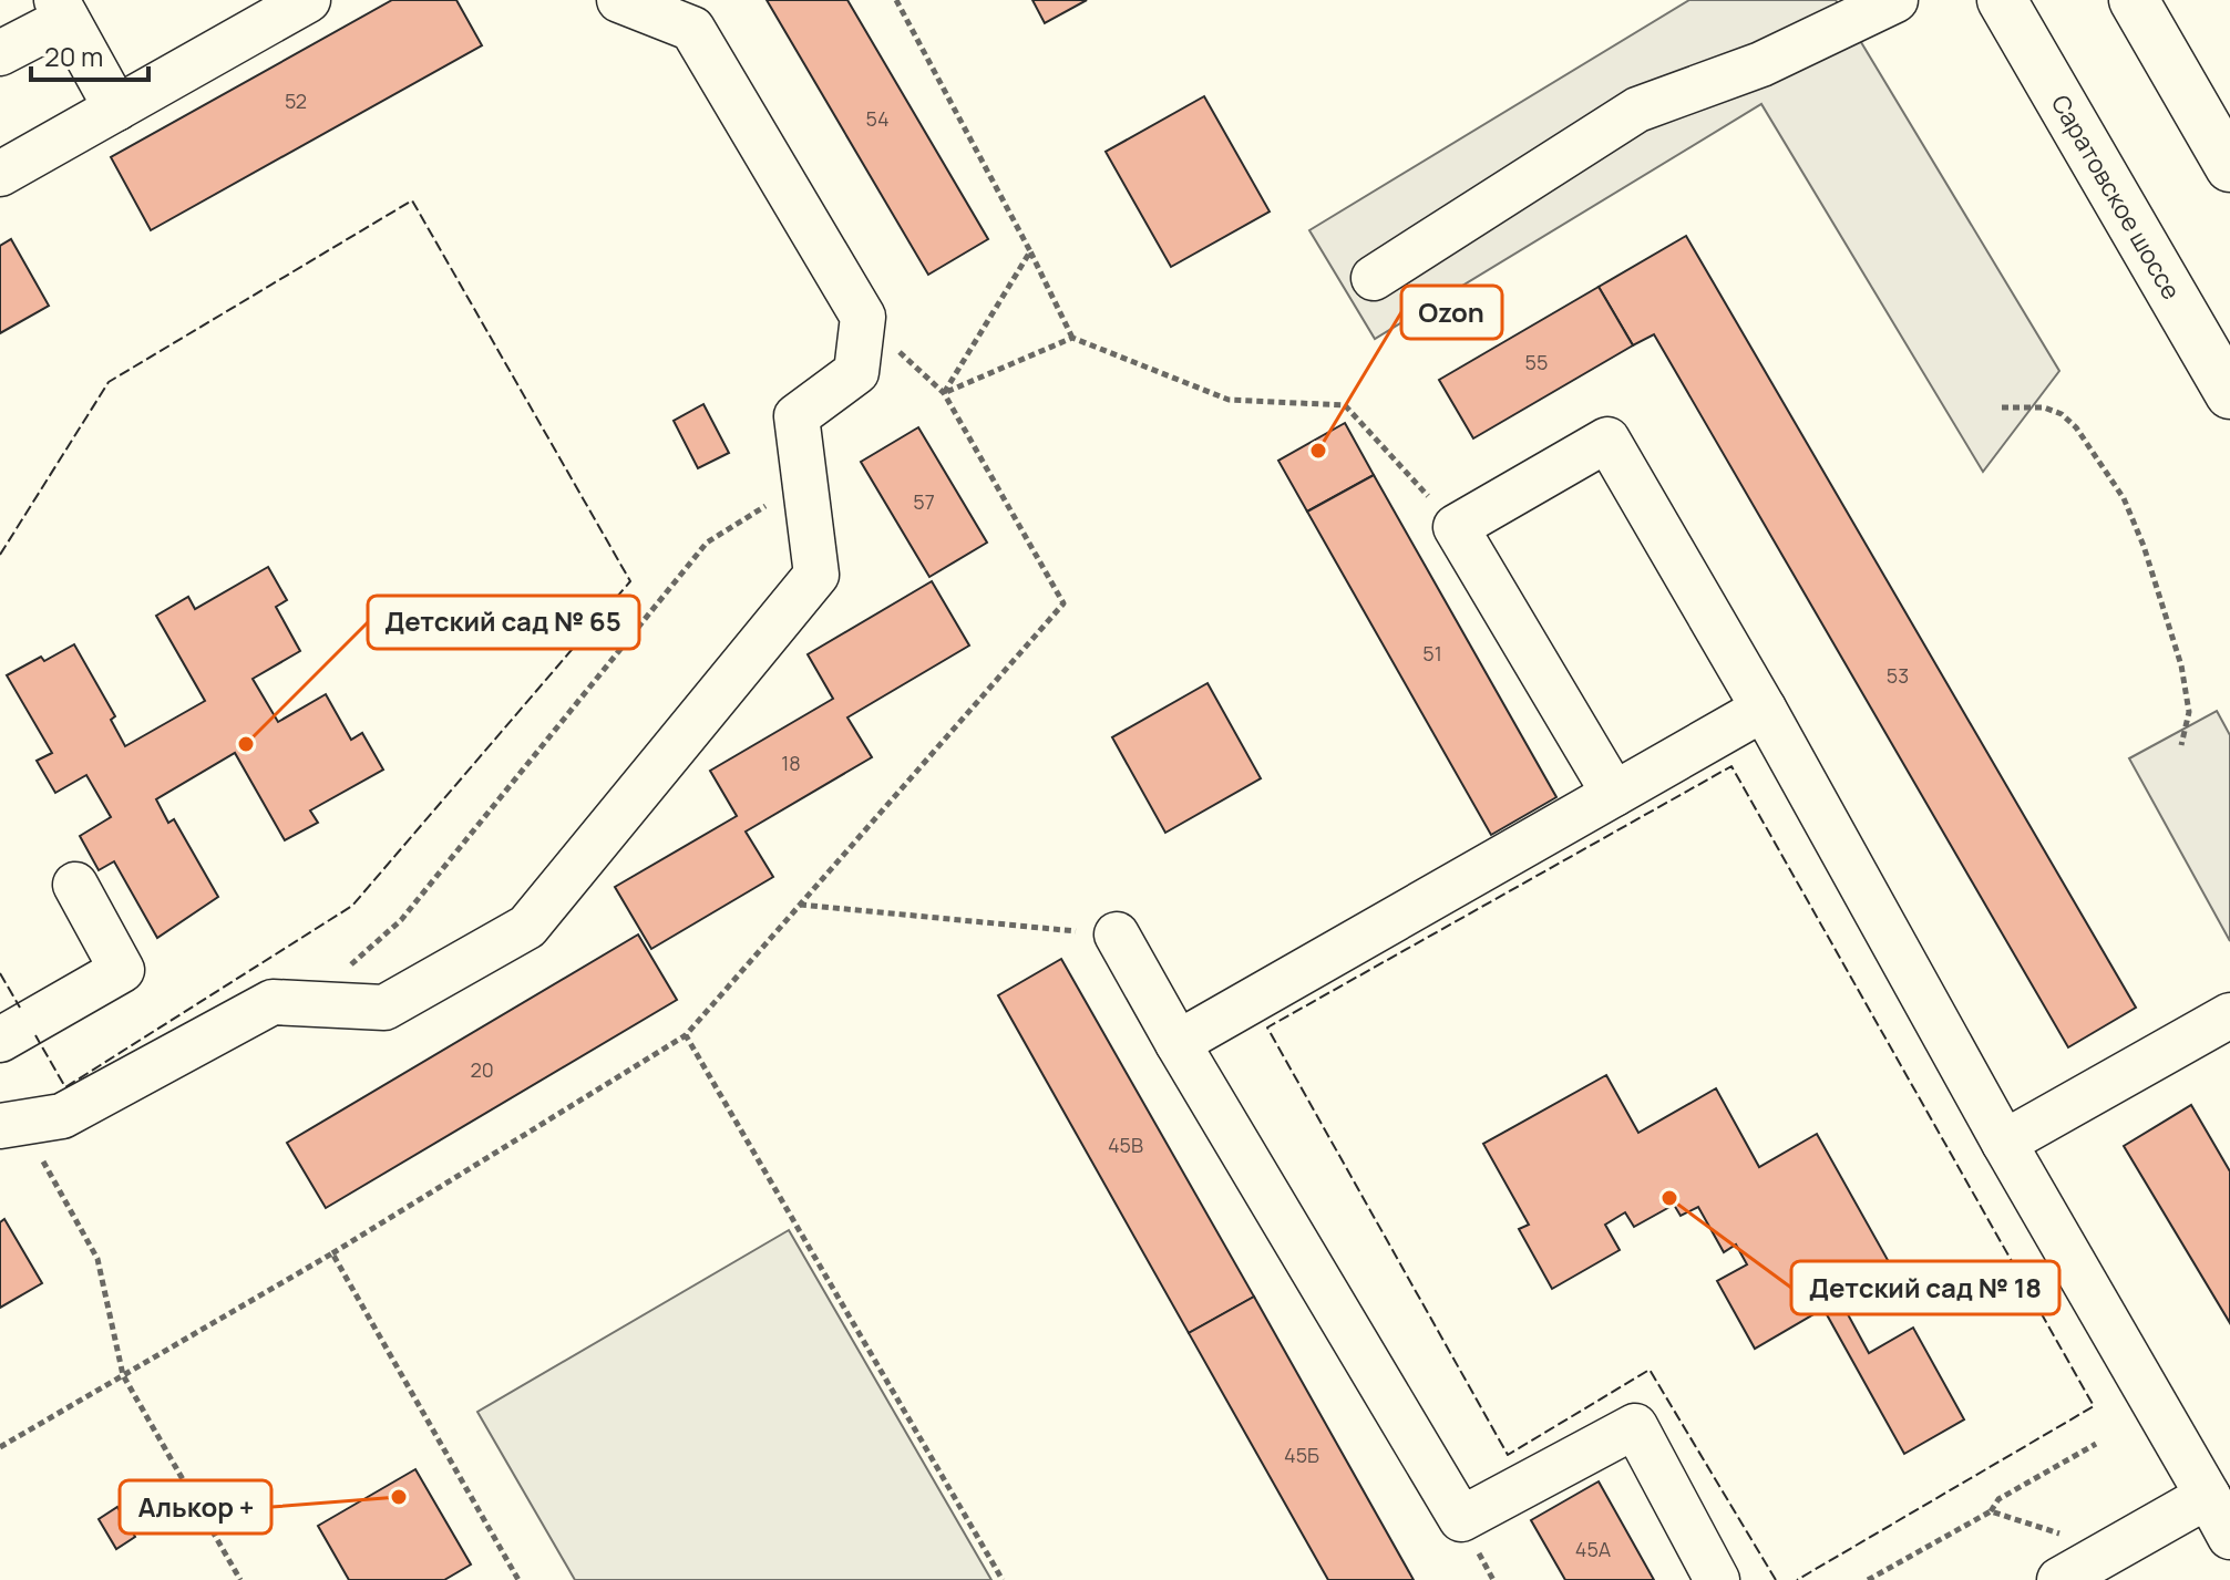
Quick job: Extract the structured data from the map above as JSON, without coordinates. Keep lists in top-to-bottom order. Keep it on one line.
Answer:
{"streets":{"main road":["Саратовское шоссе"]},"places":["Ozon","Детский сад № 65","Детский сад № 18","Алькор +"],"house_numbers":["52","54","55","57","51","53","18","20","45В","45Б","45А"],"scale_bar":"20 m"}
